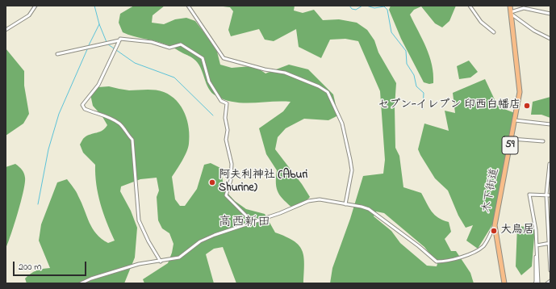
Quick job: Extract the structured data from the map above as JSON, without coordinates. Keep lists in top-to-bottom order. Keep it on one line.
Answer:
{"streets":{"main road":["59","木下街道"]},"districts":["高西新田"],"places":["セブン-イレブン 印西白幡店","阿夫利神社 (Aburi Shurine)","大鳥居"],"scale_bar":"200 m"}
